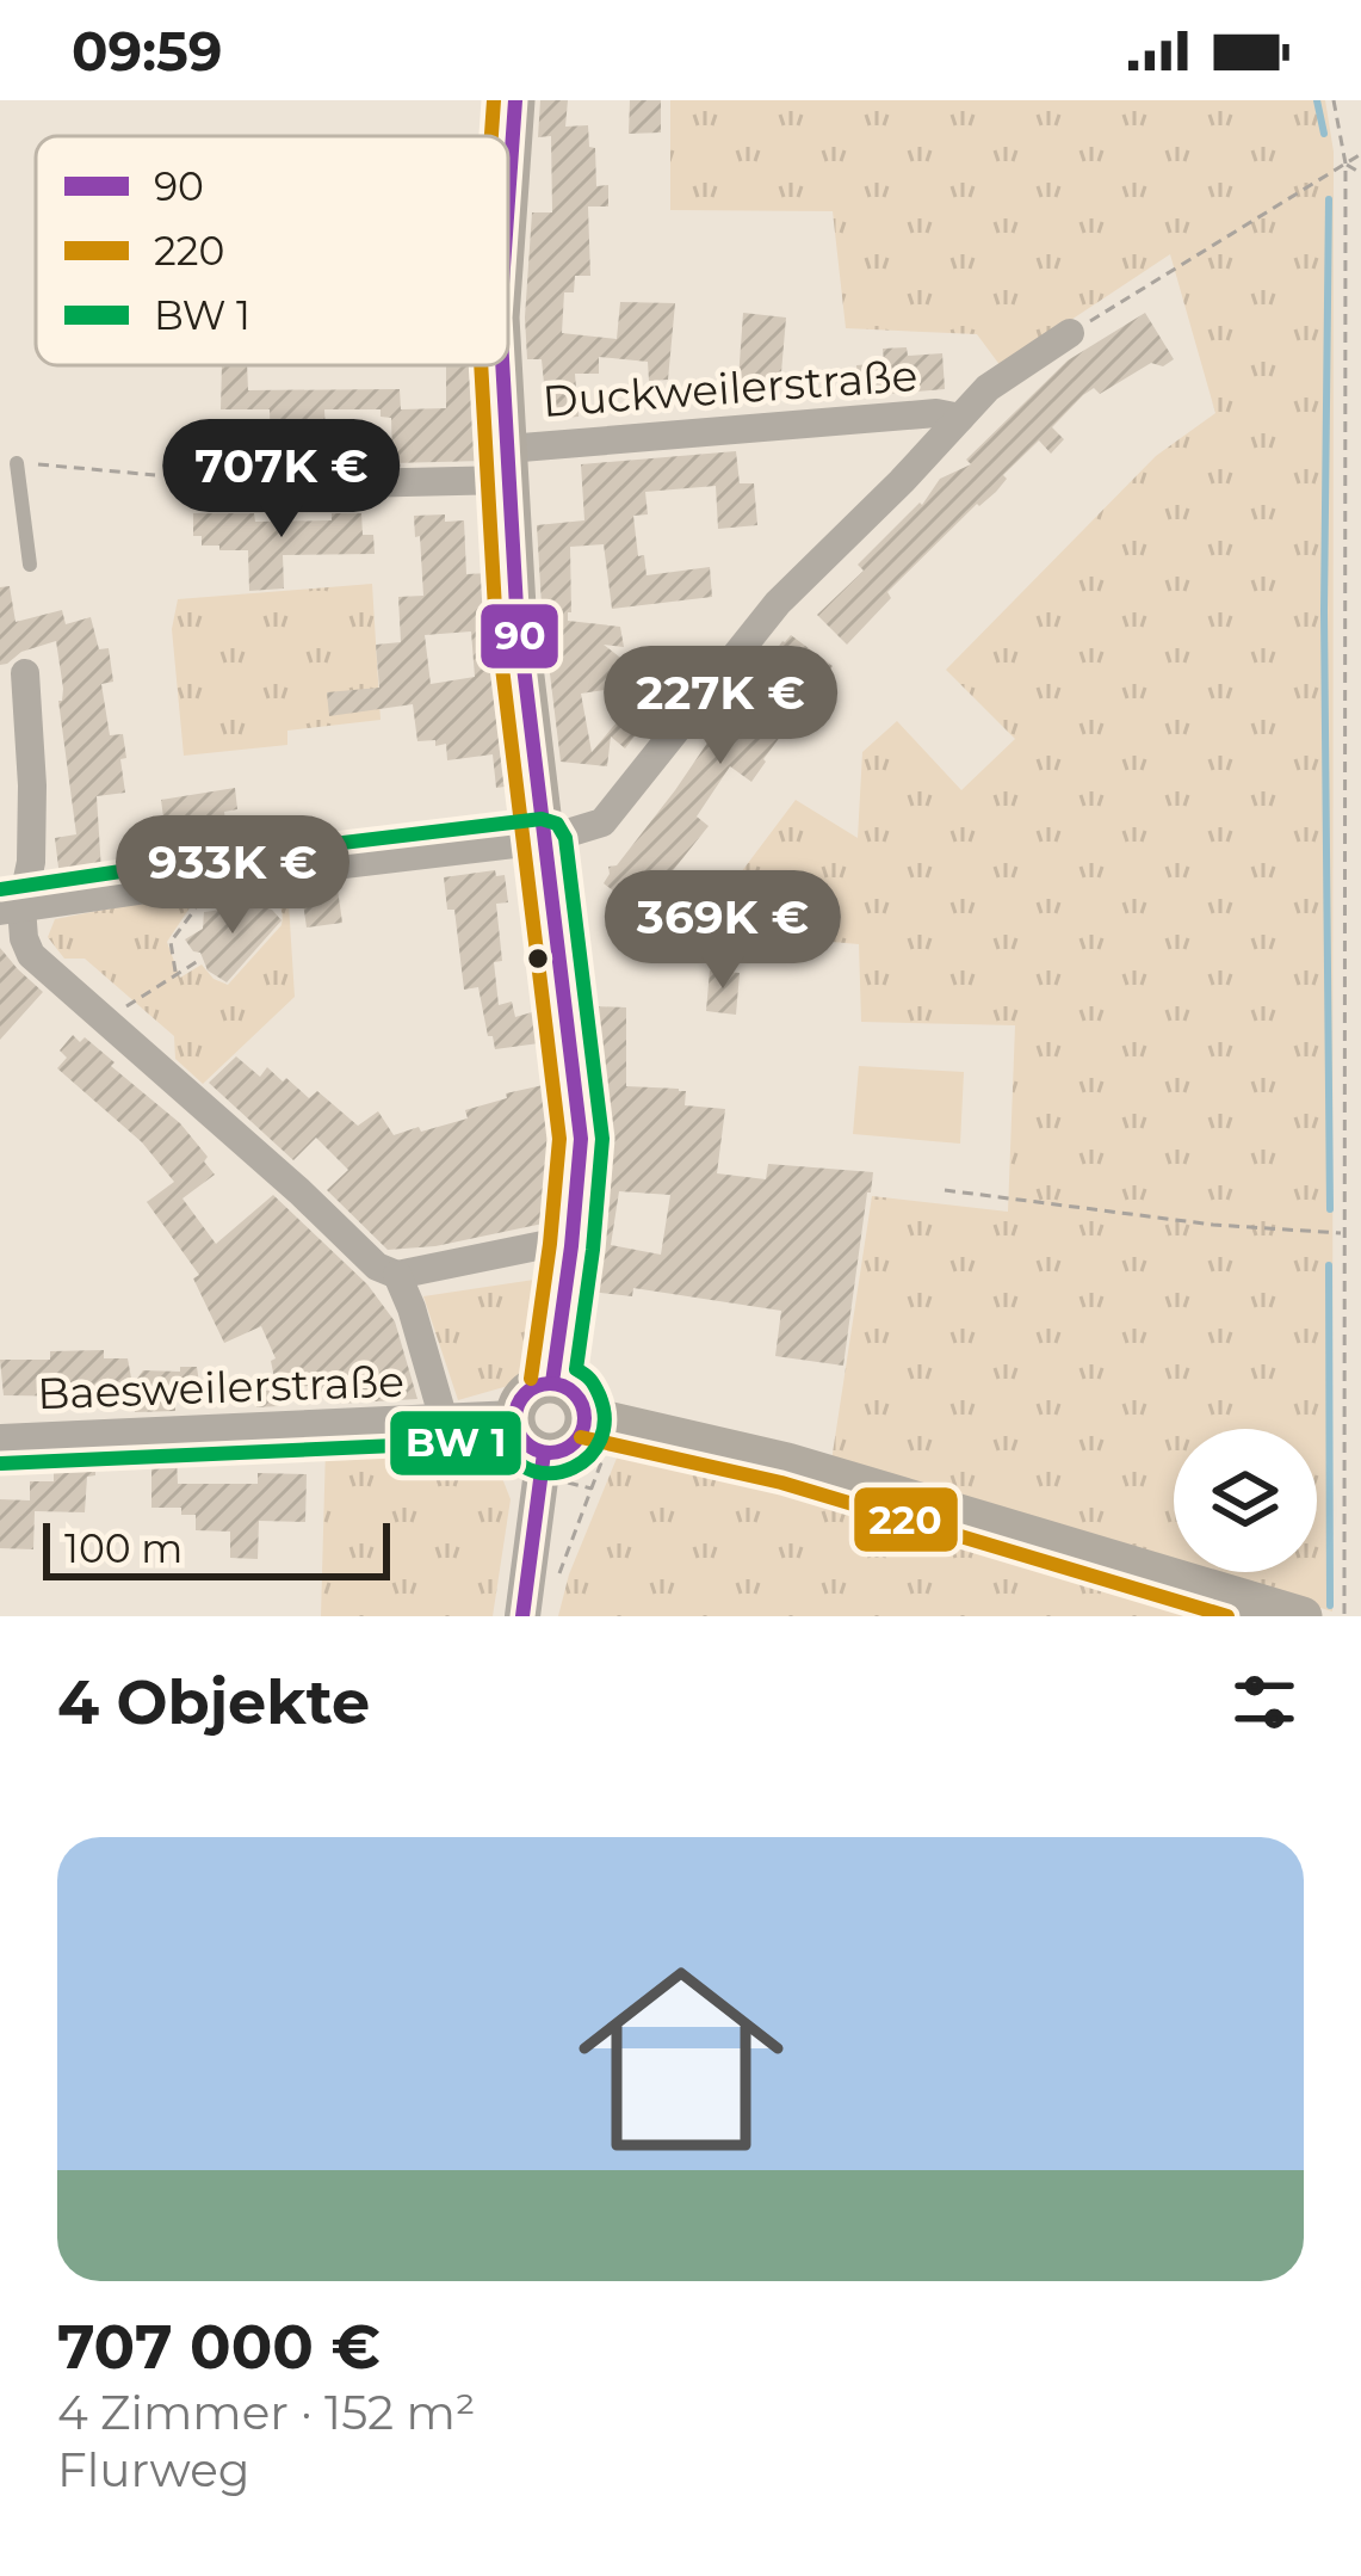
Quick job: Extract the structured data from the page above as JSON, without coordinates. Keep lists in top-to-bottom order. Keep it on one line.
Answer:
{"streets":{"street":["Duckweilerstraße","Baesweilerstraße"]},"lines":["transit line 90","transit line 220"],"legend":["90","220","BW 1"],"scale_bar":"100 m","page":{"status":"09:59","price":["707K €","227K €","933K €","369K €"],"scale":"100 m","heading":"4 Objekte","list":[{"name":"707 000 €","note":"4 Zimmer · 152 m² · Flurweg"}]}}
